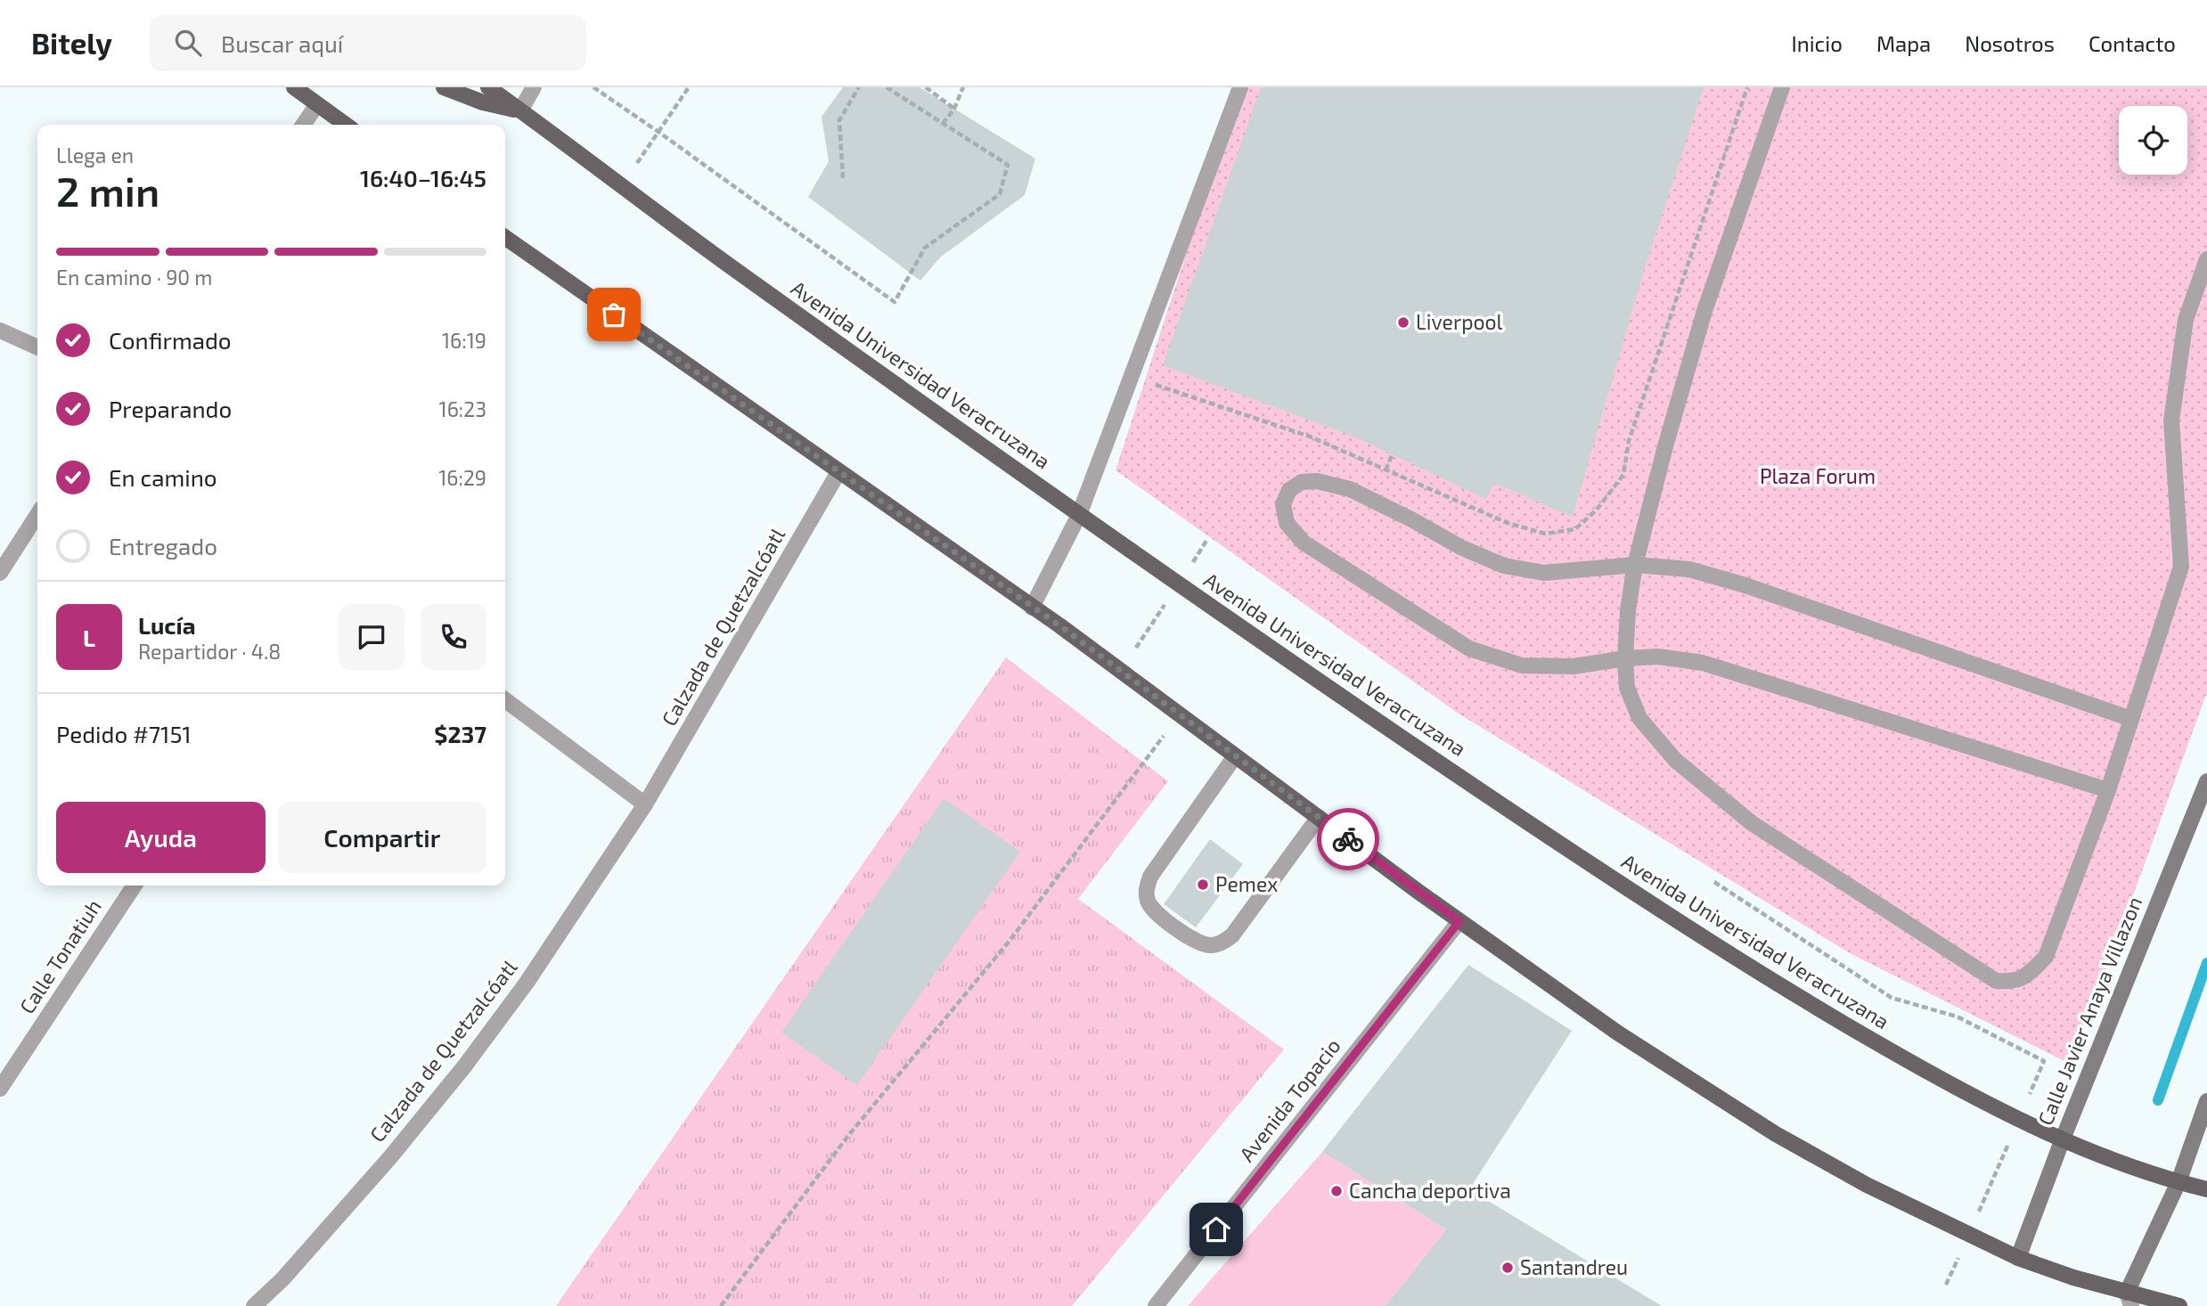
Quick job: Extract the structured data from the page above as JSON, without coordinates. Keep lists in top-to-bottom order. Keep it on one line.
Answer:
{"streets":{"main road":["Avenida Universidad Veracruzana"],"street":["Calzada de Quetzalcóatl","Calle Tonatiuh","Calle Javier Anaya Villazon","Avenida Topacio"]},"crossings":[["Avenida Universidad Veracruzana","Calle Javier Anaya Villazon"]],"parks":["Plaza Forum"],"places":["Liverpool","Pemex","Cancha deportiva","Santandreu"],"page":{"header":"Bitely","search":"Buscar aquí","nav":["Inicio","Mapa","Nosotros","Contacto"],"heading":["2 min","Llega en","16:40–16:45"],"panel":["Lucía","Repartidor · 4.8","Pedido #7151","$237"],"bar":"En camino · 90 m","list":[["Confirmado","16:19"],["Preparando","16:23"],["En camino","16:29"],"Entregado"],"round":"L","buttons":["Ayuda","Compartir"]}}
